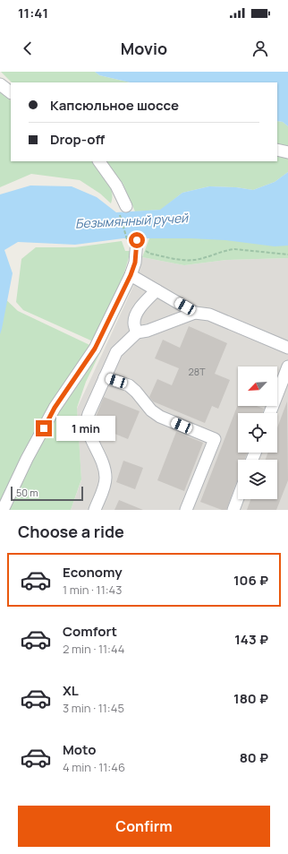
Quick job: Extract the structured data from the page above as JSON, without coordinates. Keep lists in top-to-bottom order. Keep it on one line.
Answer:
{"water":["Безымянный ручей"],"house_numbers":["28Т"],"scale_bar":"50 m","north":"bottom left","page":{"status":"11:41","header":"Movio","banner":["Капсюльное шоссе","Drop-off"],"bubble":"1 min","scale":"50 m","heading":"Choose a ride","list":[{"name":"Economy","note":"1 min · 11:43","value":"106 ₽"},{"name":"Comfort","note":"2 min · 11:44","value":"143 ₽"},{"name":"XL","note":"3 min · 11:45","value":"180 ₽"},{"name":"Moto","note":"4 min · 11:46","value":"80 ₽"}],"buttons":"Confirm"}}
